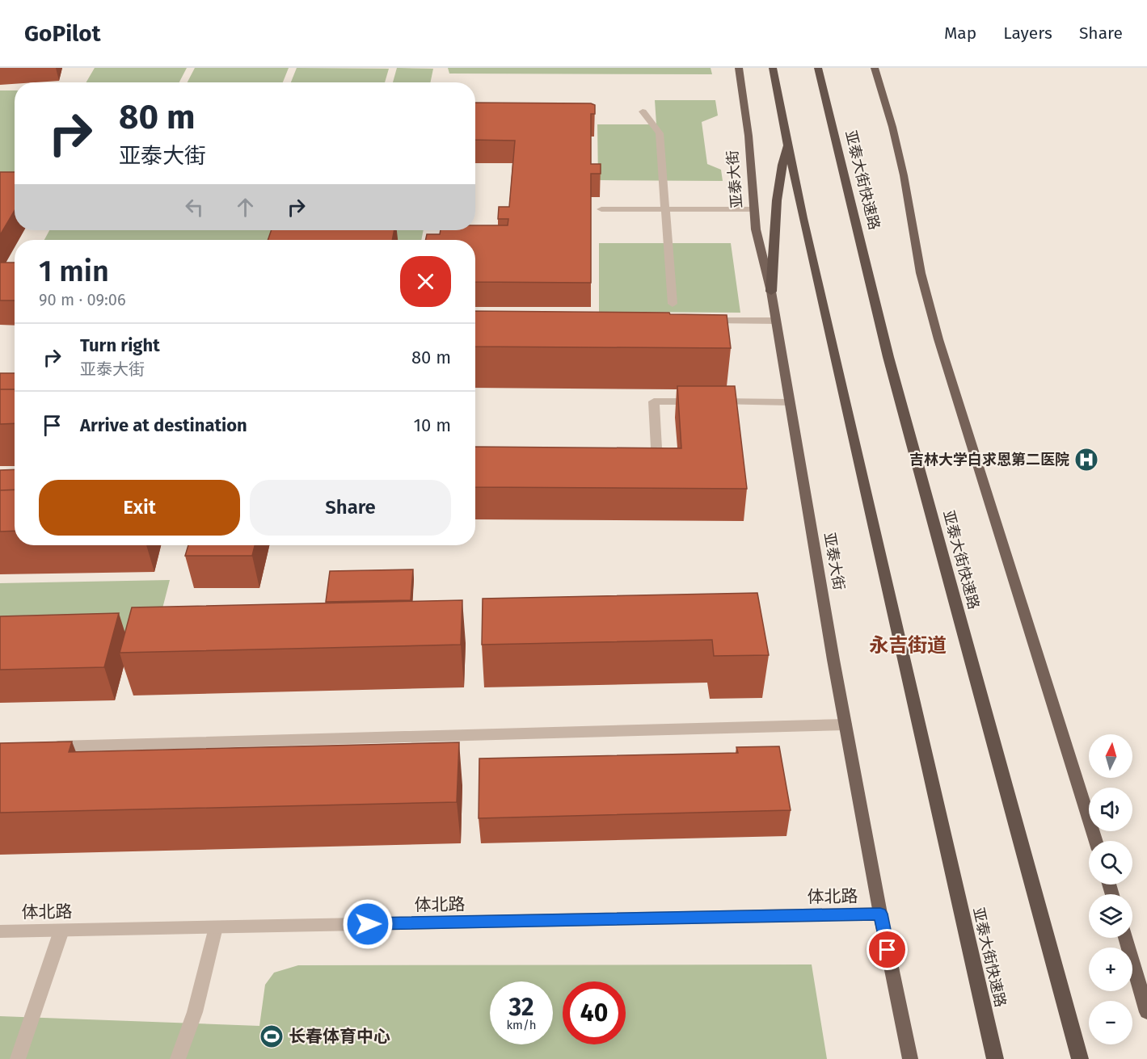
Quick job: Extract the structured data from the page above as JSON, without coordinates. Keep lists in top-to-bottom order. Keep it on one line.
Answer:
{"streets":{"highway":["亚泰大街快速路"],"main road":["亚泰大街"],"street":["体北路"]},"crossings":[["亚泰大街","体北路"]],"districts":["永吉街道"],"places":{"hospital":["吉林大学白求恩第二医院"],"sports":["长春体育中心"]},"north":"top","page":{"header":"GoPilot","nav":["Map","Layers","Share"],"turn":["80 m","亚泰大街"],"heading":["1 min","90 m · 09:06"],"list":[{"name":"Turn right","note":"亚泰大街","value":"80 m"},{"name":"Arrive at destination","value":"10 m"}],"buttons":["Exit","Share"],"map_buttons":["+","−"],"speed":"32 km/h","limit":"40"}}
